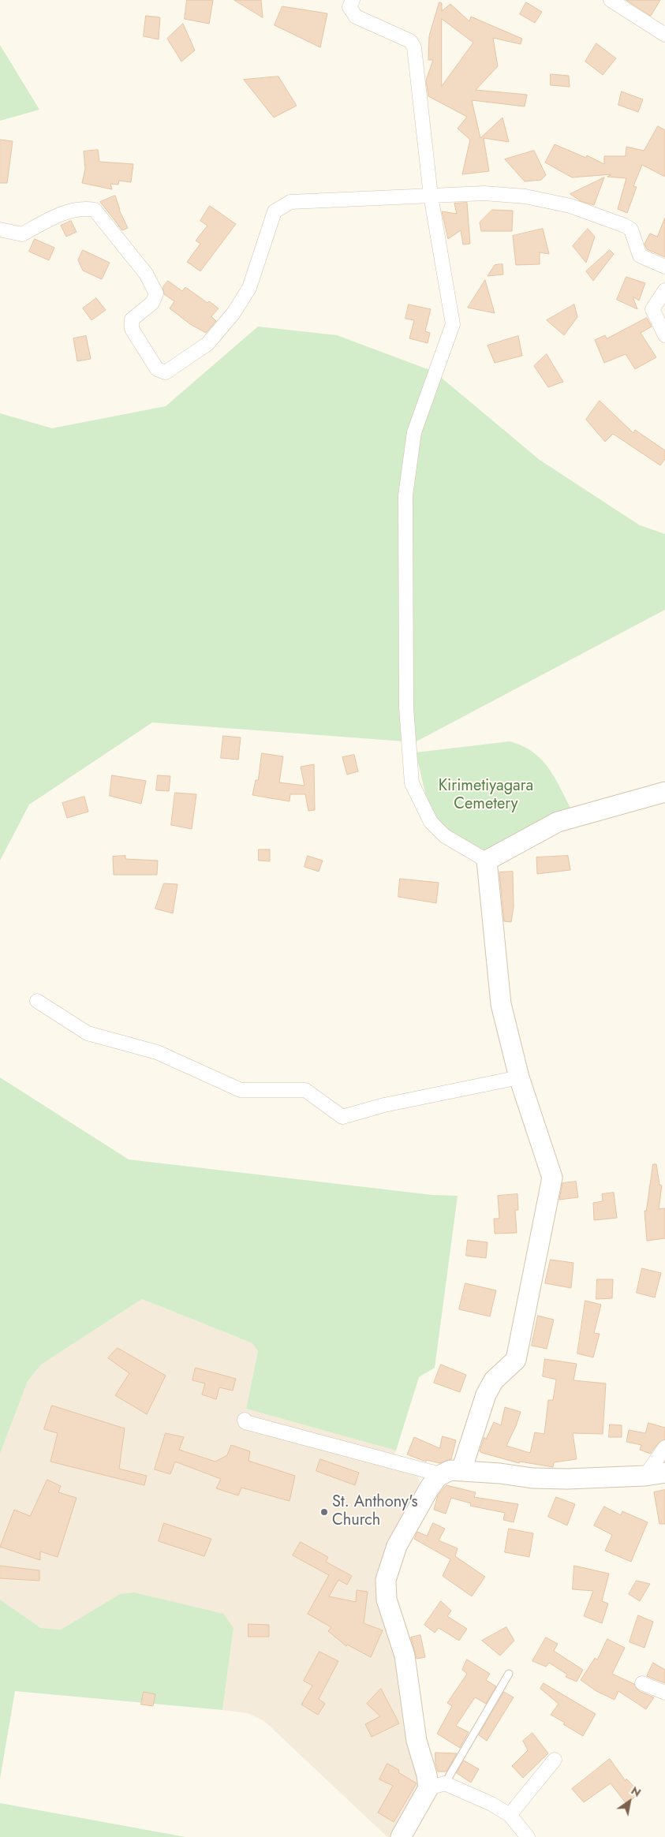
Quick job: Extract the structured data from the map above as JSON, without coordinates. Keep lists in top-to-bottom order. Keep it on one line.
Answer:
{"parks":["Kirimetiyagara Cemetery"],"places":["St. Anthony's Church"],"north":"top right"}
